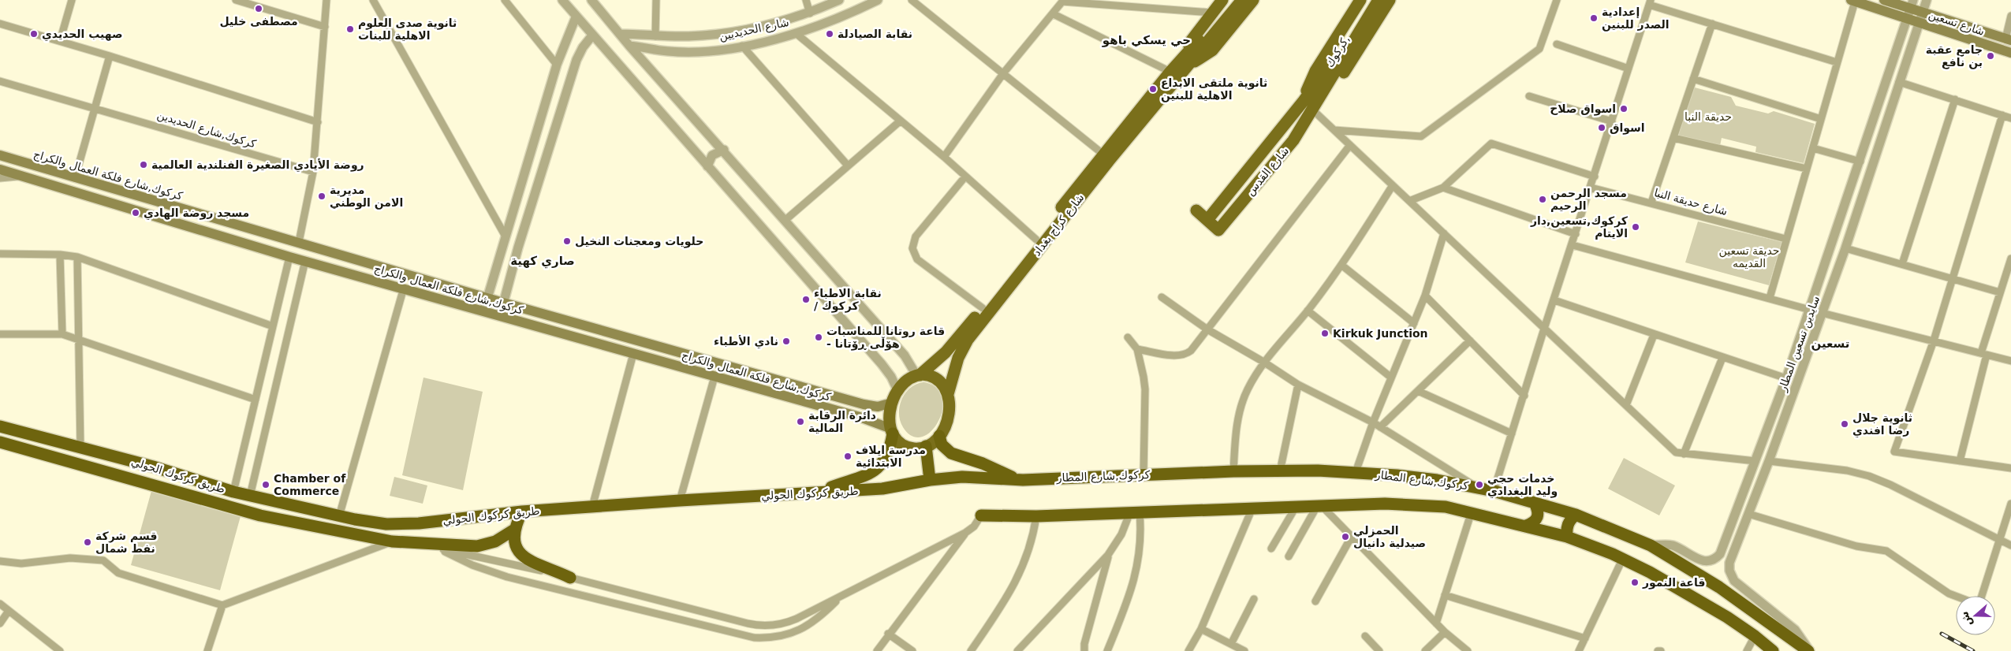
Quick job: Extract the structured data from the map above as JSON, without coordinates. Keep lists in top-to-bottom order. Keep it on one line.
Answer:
{"streets":{"highway":["طريق كركوك الحولي","كركوك,شارع المطار"],"main road":["شارع تسعين","كركوك,","شارع القدس","كركوك,شارع فلكة العمال والكراج","شارع كراج بغداد"],"street":["شارع الحديديين","كركوك,شارع الحديدين","شارع حديقة النبا","سايدين تسعين المطار"]},"crossings":[["شارع تسعين","سايدين تسعين المطار"],["كركوك,","شارع القدس"],["كركوك,شارع فلكة العمال والكراج","شارع كراج بغداد"],["سايدين تسعين المطار","كركوك,شارع المطار"],["طريق كركوك الحولي","كركوك,شارع المطار"]],"districts":["حي يسكي باهو","صاري كهية","تسعین"],"parks":["حديقة النبا","حديقة تسعين القديمه"],"places":["مصطفى خليل","إعدادية الصدر للبنين","ثانوية صدى العلوم الاهلية للبنات","صهيب الحديدي","نقابة الصيادلة","جامع عقبة بن نافع","ثانوية ملتقى الابداع الاهلية للبنين","اسواق صلاح","اسواق","روضة الأيادي الصغيرة الفنلندية العالمية","مديرية الامن الوطني","مسجد الرحمن الرحيم","مسجد روضة الهادي","كركوك,تسعين,دار الايتام","حلويات ومعجنات النخيل","نقابة الاطباء / كركوك","Kirkuk Junction","قاعة روتانا للمناسبات - هۆڵی ڕۆتانا","نادي الأطباء","دائرة الرقابة المالية","ثانوية جلال رضا افندي","مدرسة ايلاف الابتدائية","Chamber of Commerce","خدمات حجي وليد البغدادي","الحمزلي صيدلية دانيال","قسم شركة نفط شمال","قاعة النمور"],"north":"left"}
